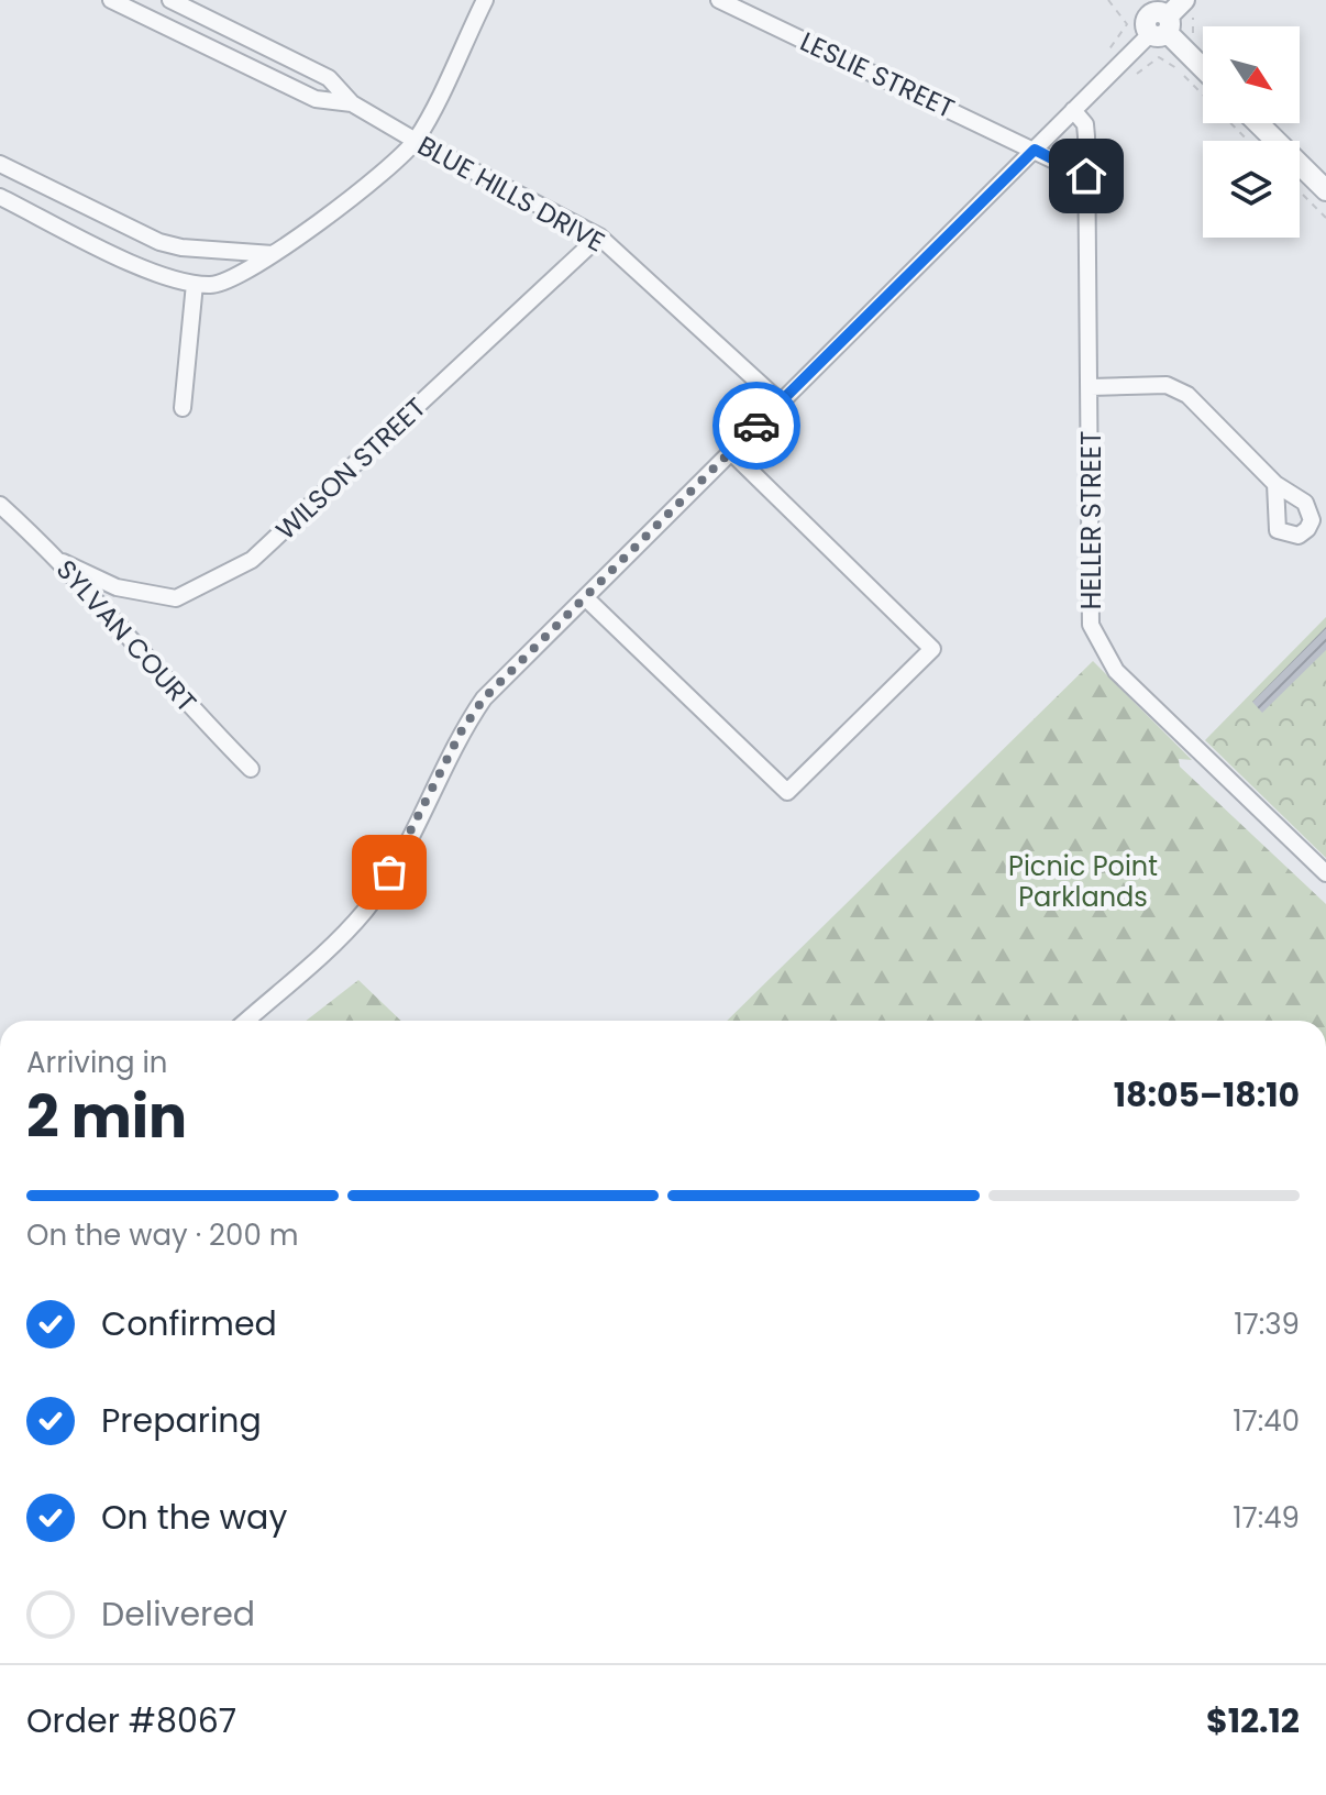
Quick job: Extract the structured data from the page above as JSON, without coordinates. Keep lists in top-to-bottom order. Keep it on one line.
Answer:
{"streets":{"street":["LESLIE STREET","BLUE HILLS DRIVE","WILSON STREET","HELLER STREET","SYLVAN COURT"]},"crossings":[["BLUE HILLS DRIVE","WILSON STREET"],["WILSON STREET","SYLVAN COURT"]],"parks":["Picnic Point Parklands"],"north":"bottom right","page":{"heading":["2 min","Arriving in","18:05–18:10"],"panel":["Order #8067","$12.12"],"bar":"On the way · 200 m","list":[["Confirmed","17:39"],["Preparing","17:40"],["On the way","17:49"],"Delivered"]}}
